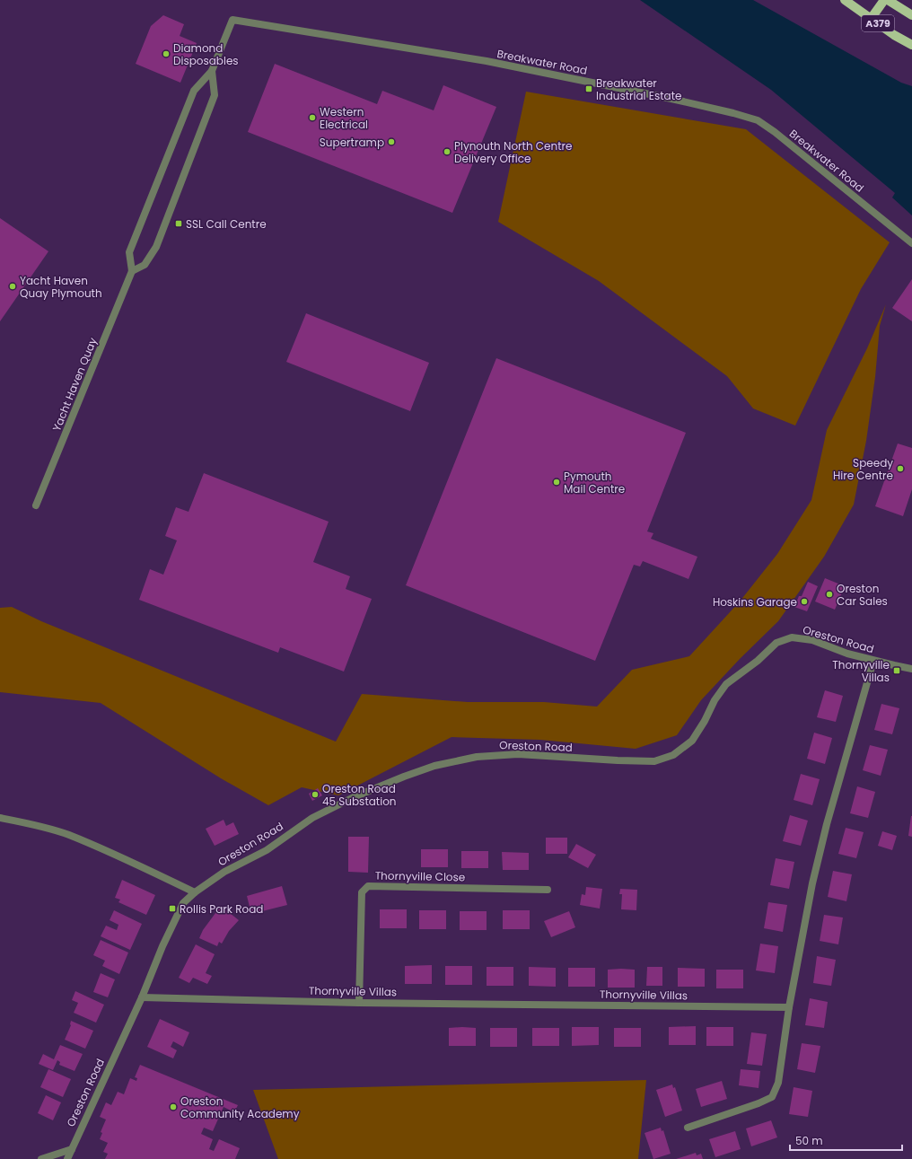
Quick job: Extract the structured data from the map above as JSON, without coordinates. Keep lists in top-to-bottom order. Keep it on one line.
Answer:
{"streets":{"main road":["A379"],"street":["Breakwater Road","Yacht Haven Quay","Oreston Road","Thornyville Close","Thornyville Villas"]},"crossings":[["Oreston Road","Thornyville Villas"],["Thornyville Close","Thornyville Villas"]],"places":{"other":["Diamond Disposables","Western Electrical","Supertramp","Plynouth North Centre Delivery Office","Yacht Haven Quay Plymouth","Speedy Hire Centre","Pymouth Mail Centre","Oreston Car Sales","Hoskins Garage","Oreston Road 45 Substation","Oreston Community Academy"],"transit":["Breakwater Industrial Estate","SSL Call Centre","Thornyville Villas","Rollis Park Road"]},"scale_bar":"50 m"}
